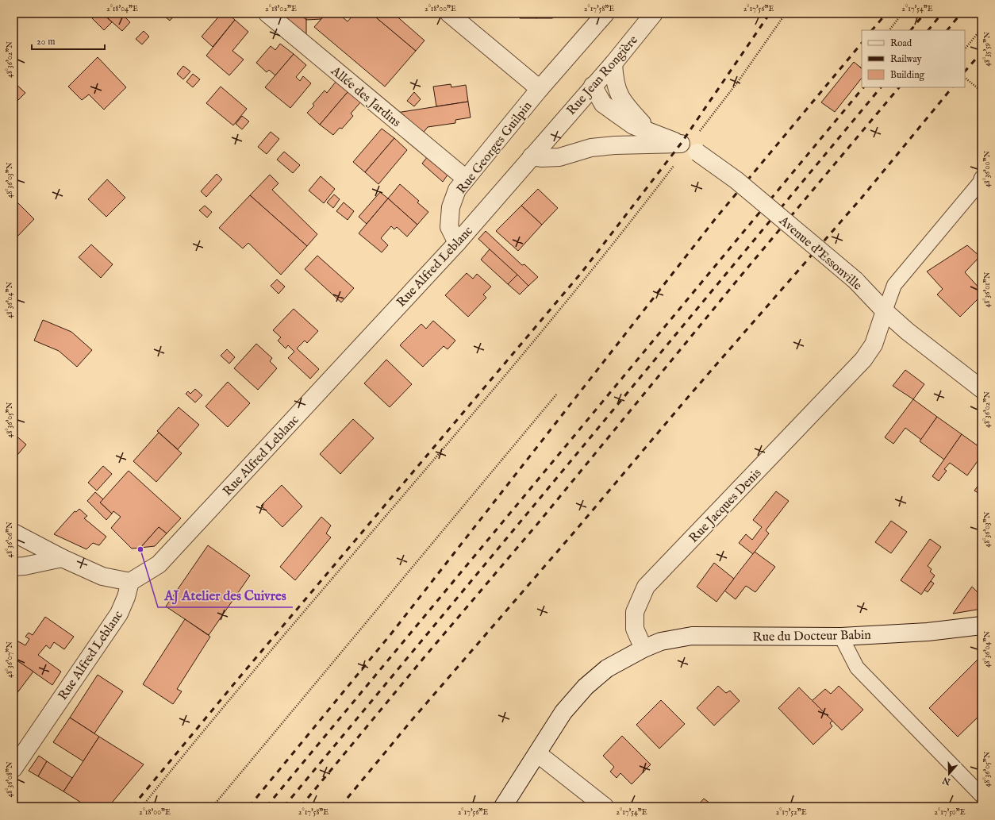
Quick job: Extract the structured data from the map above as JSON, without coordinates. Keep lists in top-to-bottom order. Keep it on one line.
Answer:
{"streets":{"street":["Rue Jean Rongière","Allée des Jardins","Rue Georges Guilpin","Avenue d'Essonville","Rue Alfred Leblanc","Rue Jacques Denis","Rue du Docteur Babin"]},"crossings":[["Rue Jean Rongière","Avenue d'Essonville"],["Rue Jean Rongière","Rue Alfred Leblanc"],["Allée des Jardins","Rue Georges Guilpin"],["Rue Georges Guilpin","Rue Alfred Leblanc"],["Avenue d'Essonville","Rue Jacques Denis"],["Rue Jacques Denis","Rue du Docteur Babin"]],"places":["AJ Atelier des Cuivres"],"legend":["Road","Railway","Building"],"scale_bar":"20 m","north":"bottom","coordinates":["2°18'04\"E","2°18'02\"E","2°18'00\"E","2°17'58\"E","2°17'56\"E","2°17'54\"E","48°35'59\"N","48°36'02\"N","48°36'00\"N","48°36'03\"N","48°36'01\"N","48°36'04\"N","48°36'05\"N","48°36'06\"N","48°36'07\"N","48°36'08\"N","2°17'52\"E","2°17'50\"E"]}
